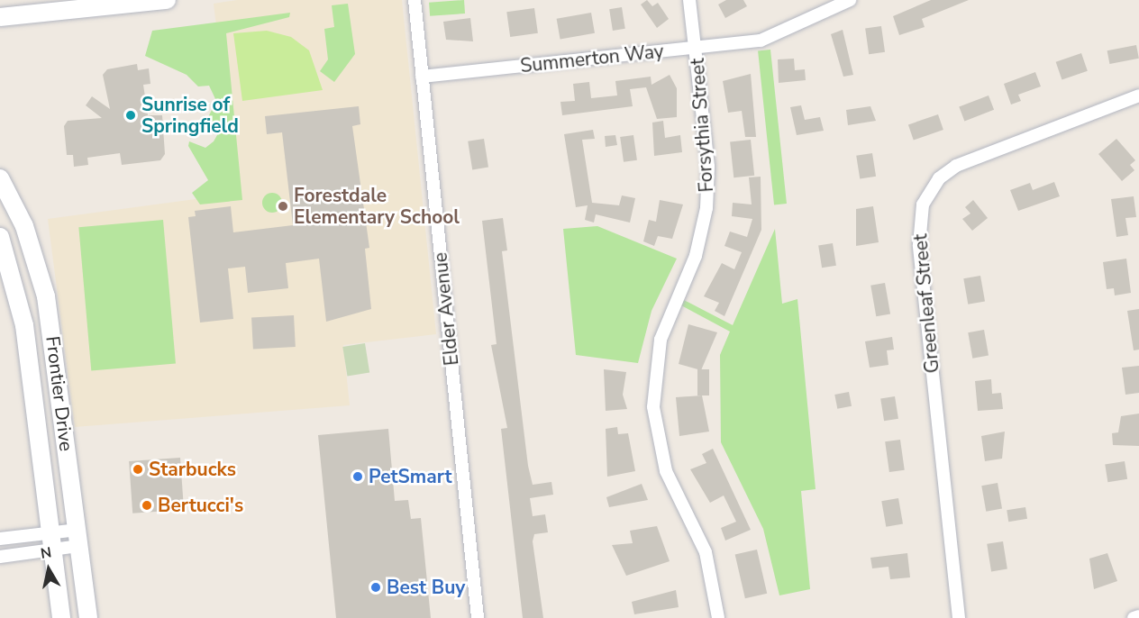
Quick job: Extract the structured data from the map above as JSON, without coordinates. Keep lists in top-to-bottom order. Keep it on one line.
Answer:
{"streets":{"main road":["Frontier Drive"],"street":["Summerton Way","Forsythia Street","Greenleaf Street","Elder Avenue"]},"crossings":[["Summerton Way","Forsythia Street"],["Summerton Way","Elder Avenue"]],"places":["Sunrise of Springfield","Forestdale Elementary School","Starbucks","PetSmart","Bertucci's","Best Buy"],"north":"top"}
